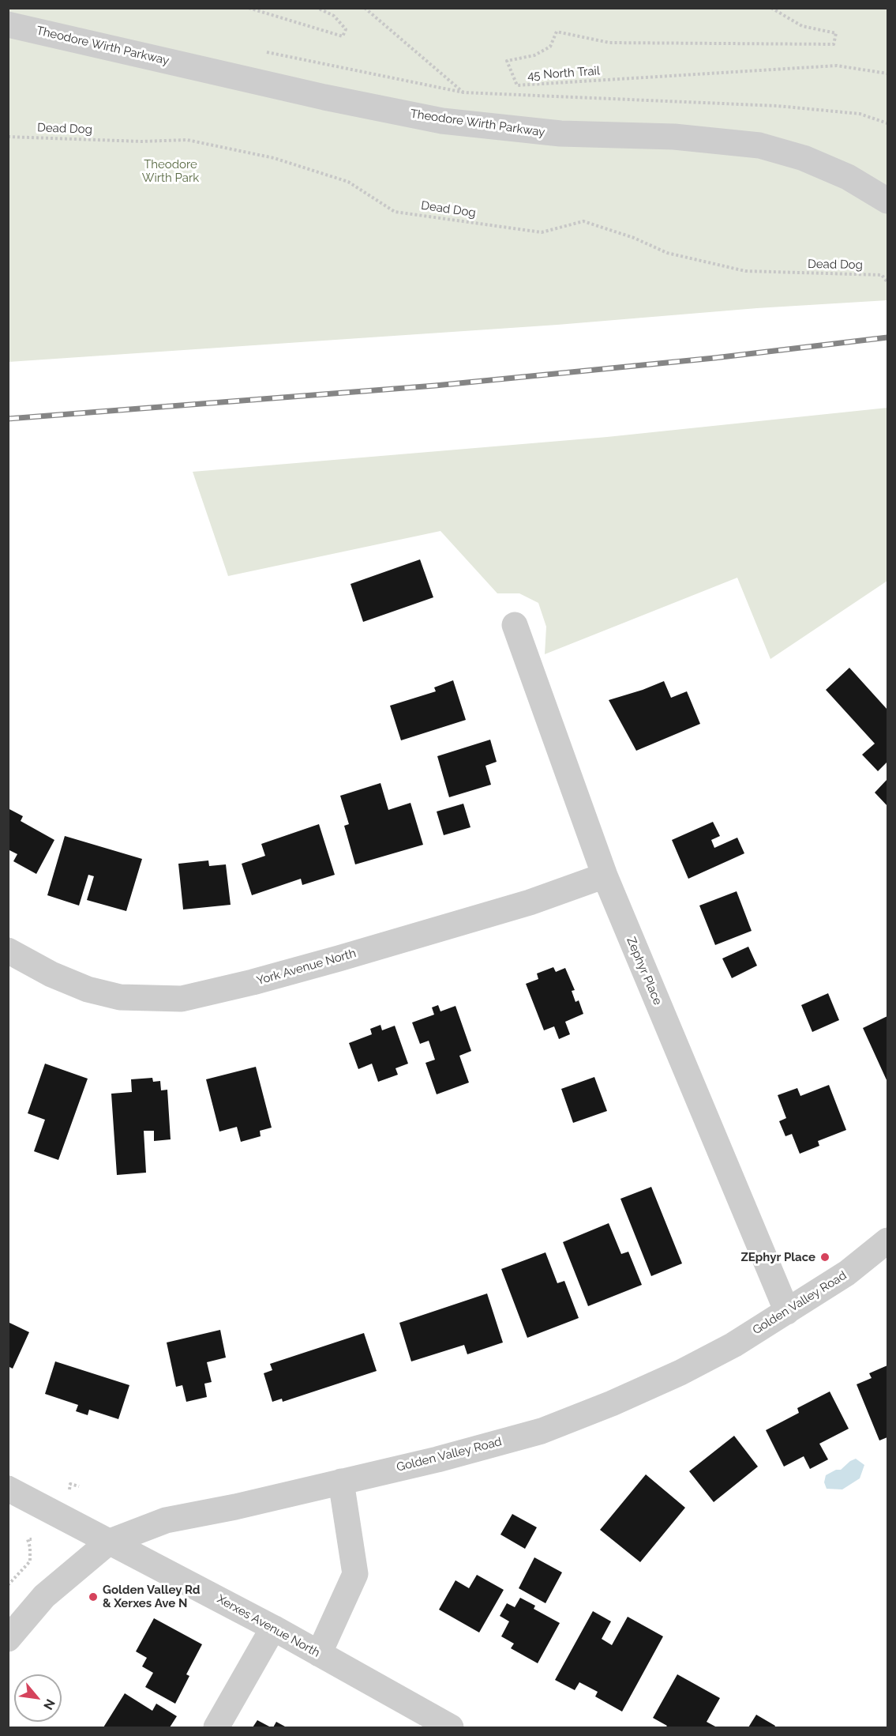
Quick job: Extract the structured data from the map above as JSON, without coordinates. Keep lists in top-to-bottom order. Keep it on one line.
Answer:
{"streets":{"street":["Theodore Wirth Parkway","York Avenue North","Zephyr Place","Golden Valley Road","Xerxes Avenue North"],"path":["45 North Trail","Dead Dog"]},"crossings":[["York Avenue North","Zephyr Place"],["Zephyr Place","Golden Valley Road"],["Golden Valley Road","Xerxes Avenue North"]],"parks":["Theodore Wirth Park"],"places":["ZEphyr Place","Golden Valley Rd & Xerxes Ave N"],"north":"bottom right"}
